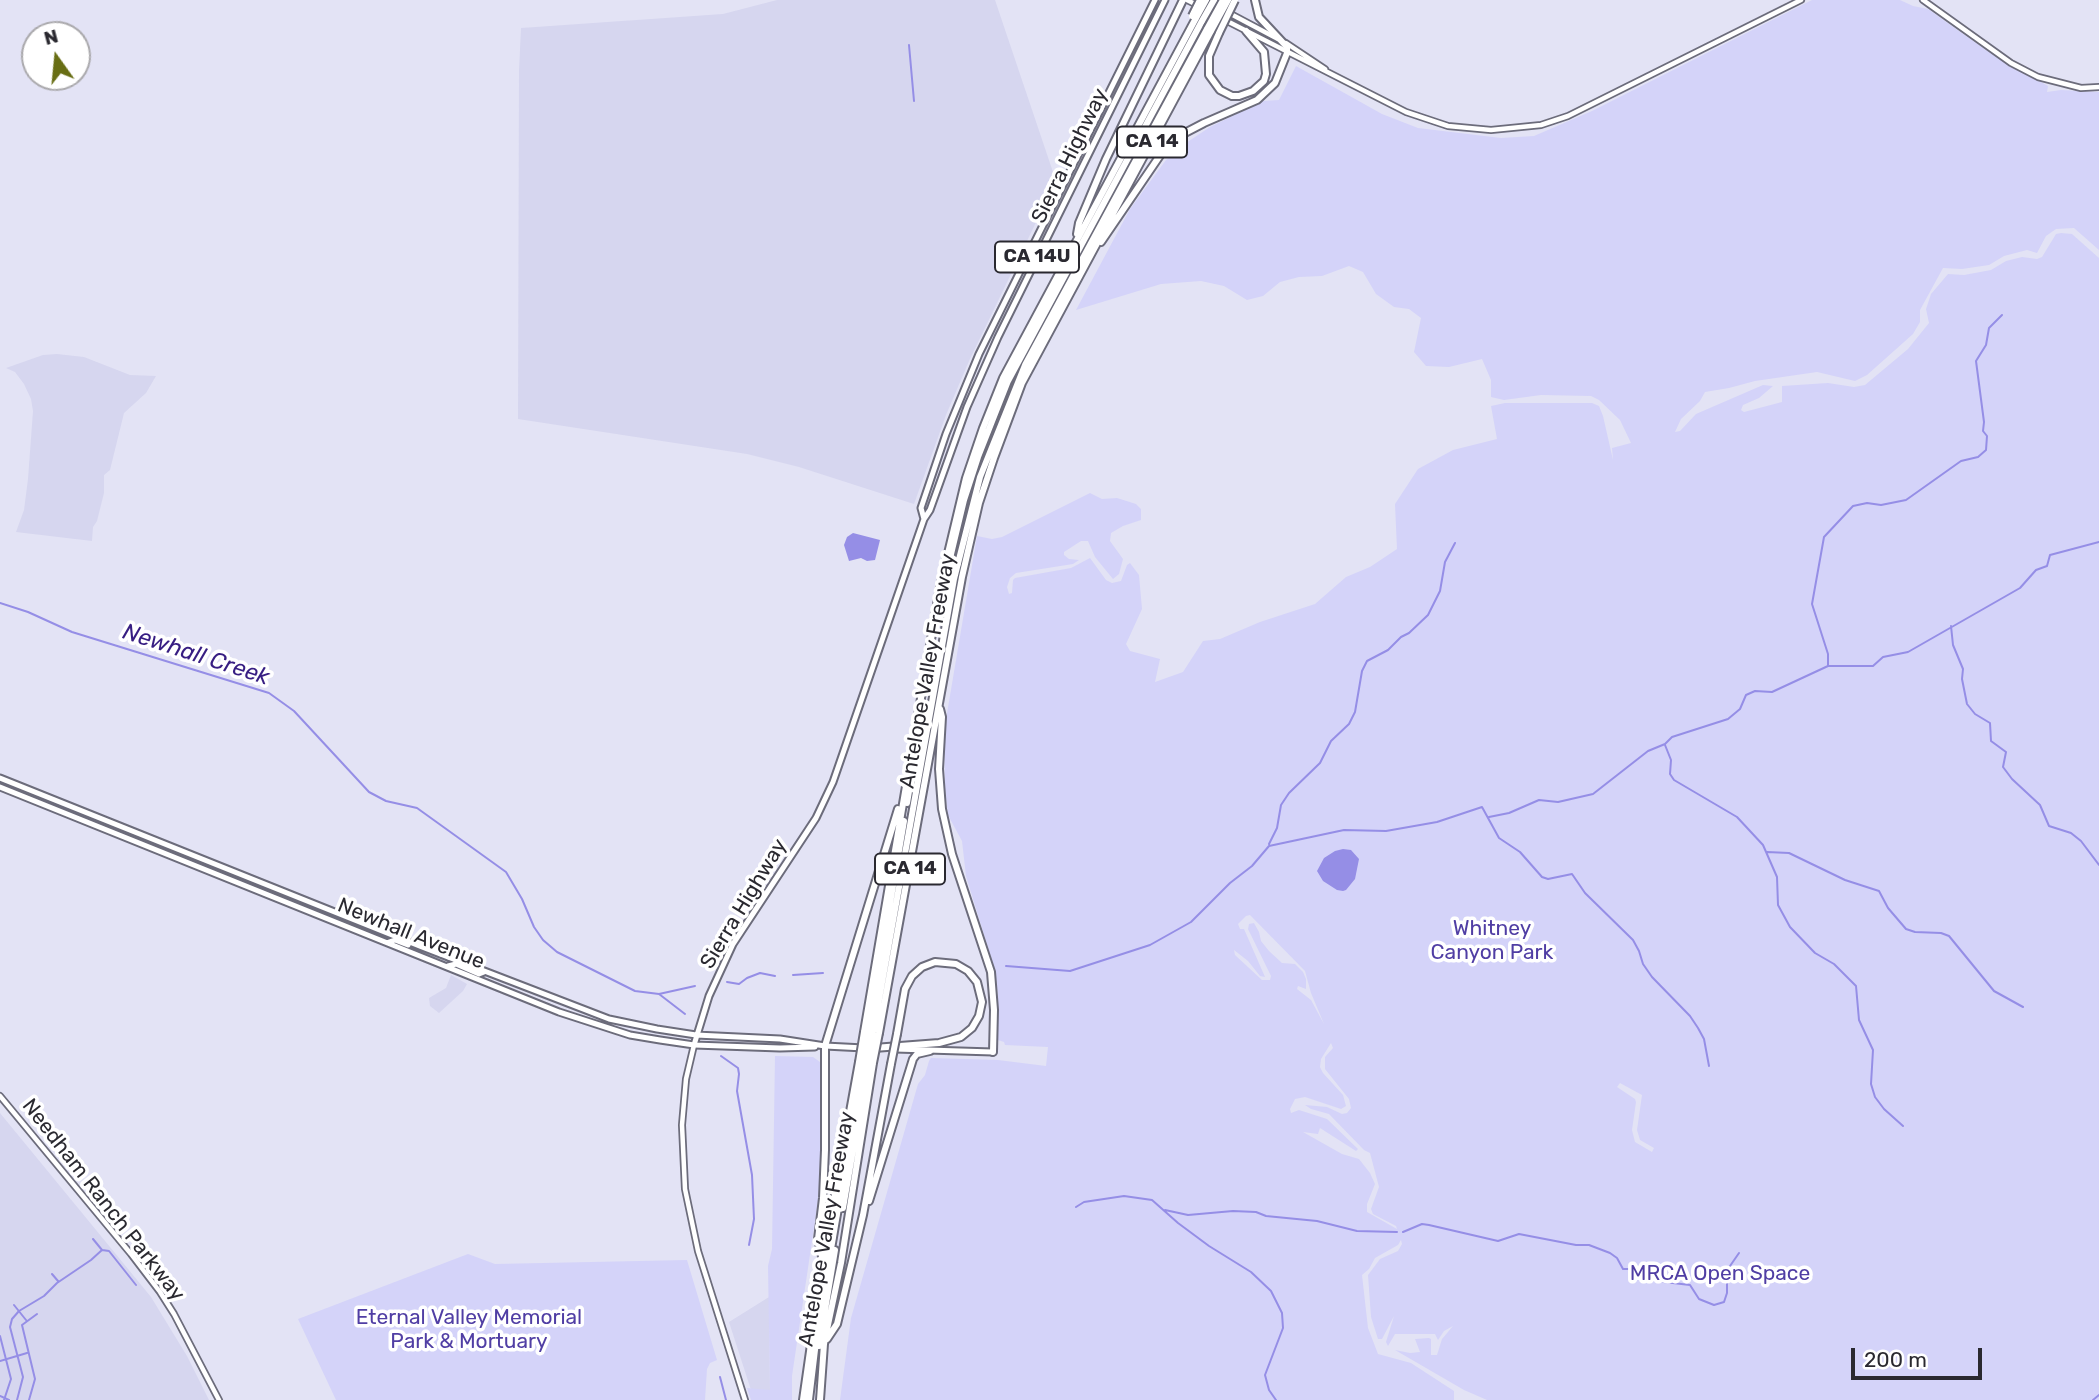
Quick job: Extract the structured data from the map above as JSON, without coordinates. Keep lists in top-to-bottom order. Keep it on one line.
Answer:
{"streets":{"highway":["CA 14","Antelope Valley Freeway"],"main road":["Sierra Highway","CA 14U","Newhall Avenue","Needham Ranch Parkway"]},"crossings":[["Sierra Highway","Newhall Avenue"]],"water":["Newhall Creek"],"parks":["Whitney Canyon Park","MRCA Open Space","Eternal Valley Memorial Park & Mortuary"],"scale_bar":"200 m","north":"top"}
